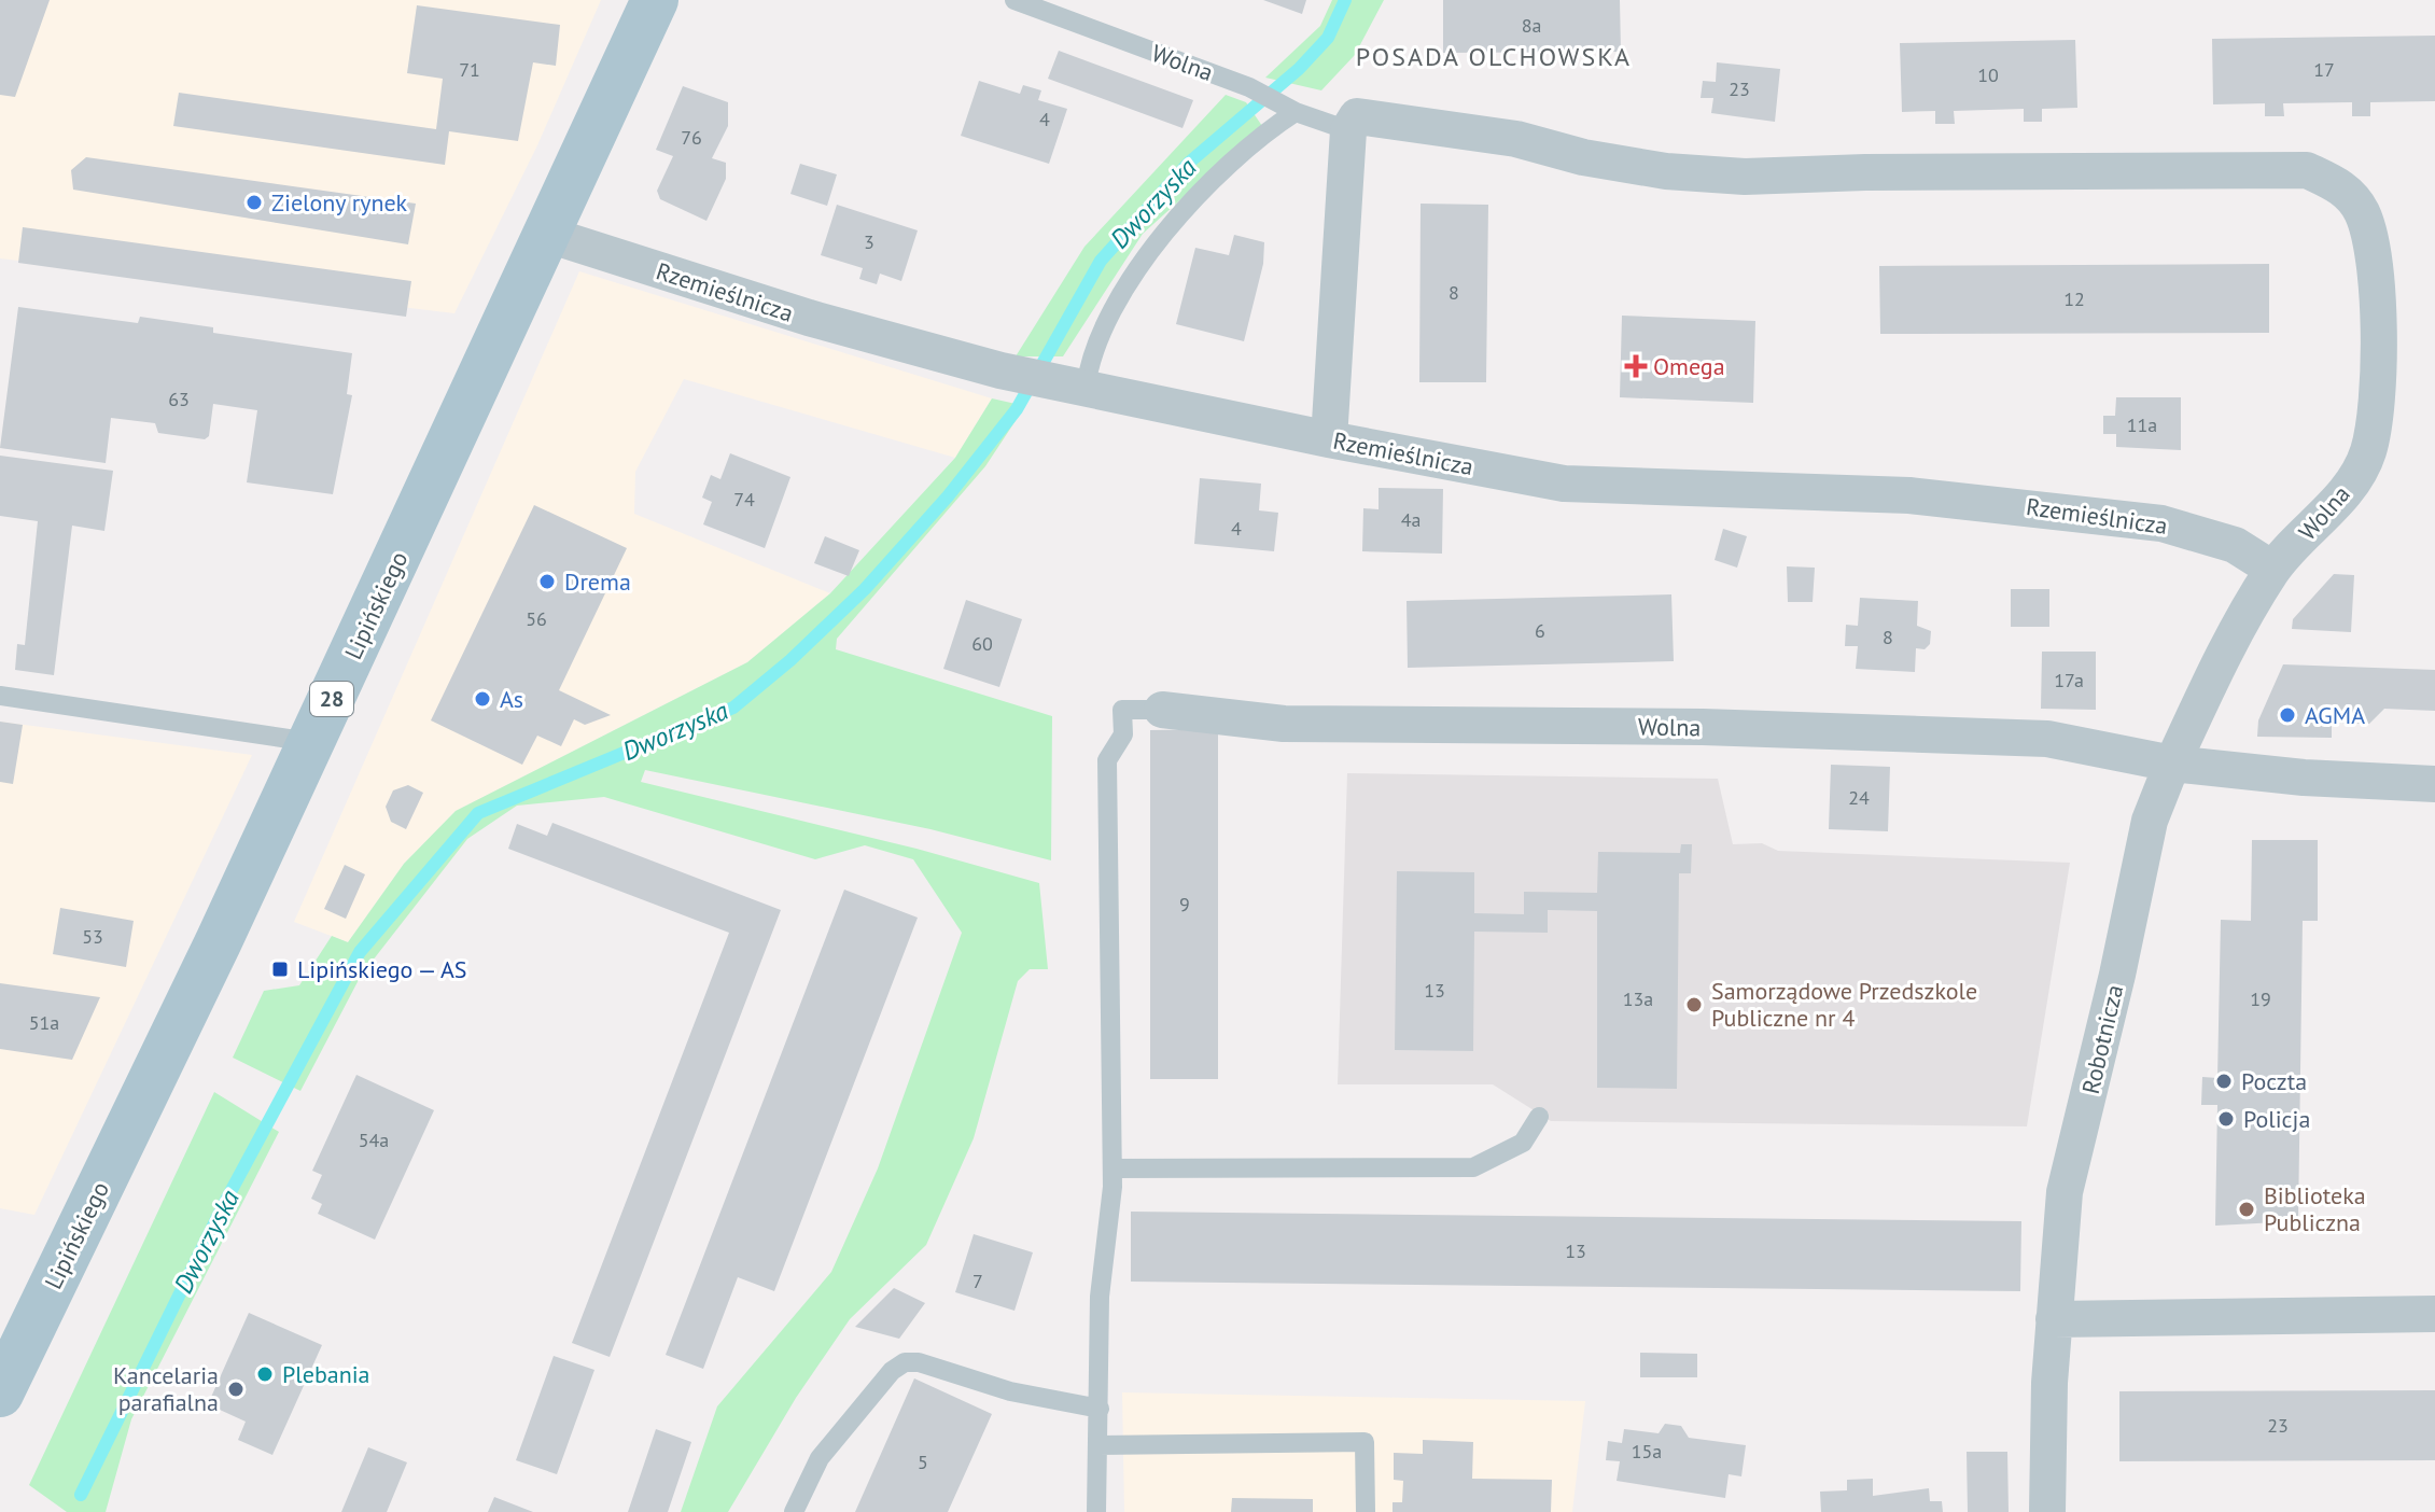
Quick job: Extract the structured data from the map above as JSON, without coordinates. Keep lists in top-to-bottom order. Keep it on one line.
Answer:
{"streets":{"main road":["Lipińskiego","28"],"street":["Wolna","Rzemieślnicza","Robotnicza"]},"crossings":[["Wolna","Rzemieślnicza"],["Wolna","Robotnicza"],["Rzemieślnicza","Lipińskiego"]],"districts":["POSADA OLCHOWSKA"],"water":["Dworzyska"],"places":{"other":["Zielony rynek","Drema","As","AGMA","Samorządowe Przedszkole Publiczne nr 4","Poczta","Policja","Biblioteka Publiczna","Plebania","Kancelaria parafialna"],"health":["Omega"],"transit":["Lipińskiego — AS"]},"house_numbers":["8a","71","17","10","23","4","76","3","8","12","63","11a","74","4a","4","56","6","8","60","17a","24","9","53","13","13a","19","51a","54a","13","7","23","15a","5"]}
